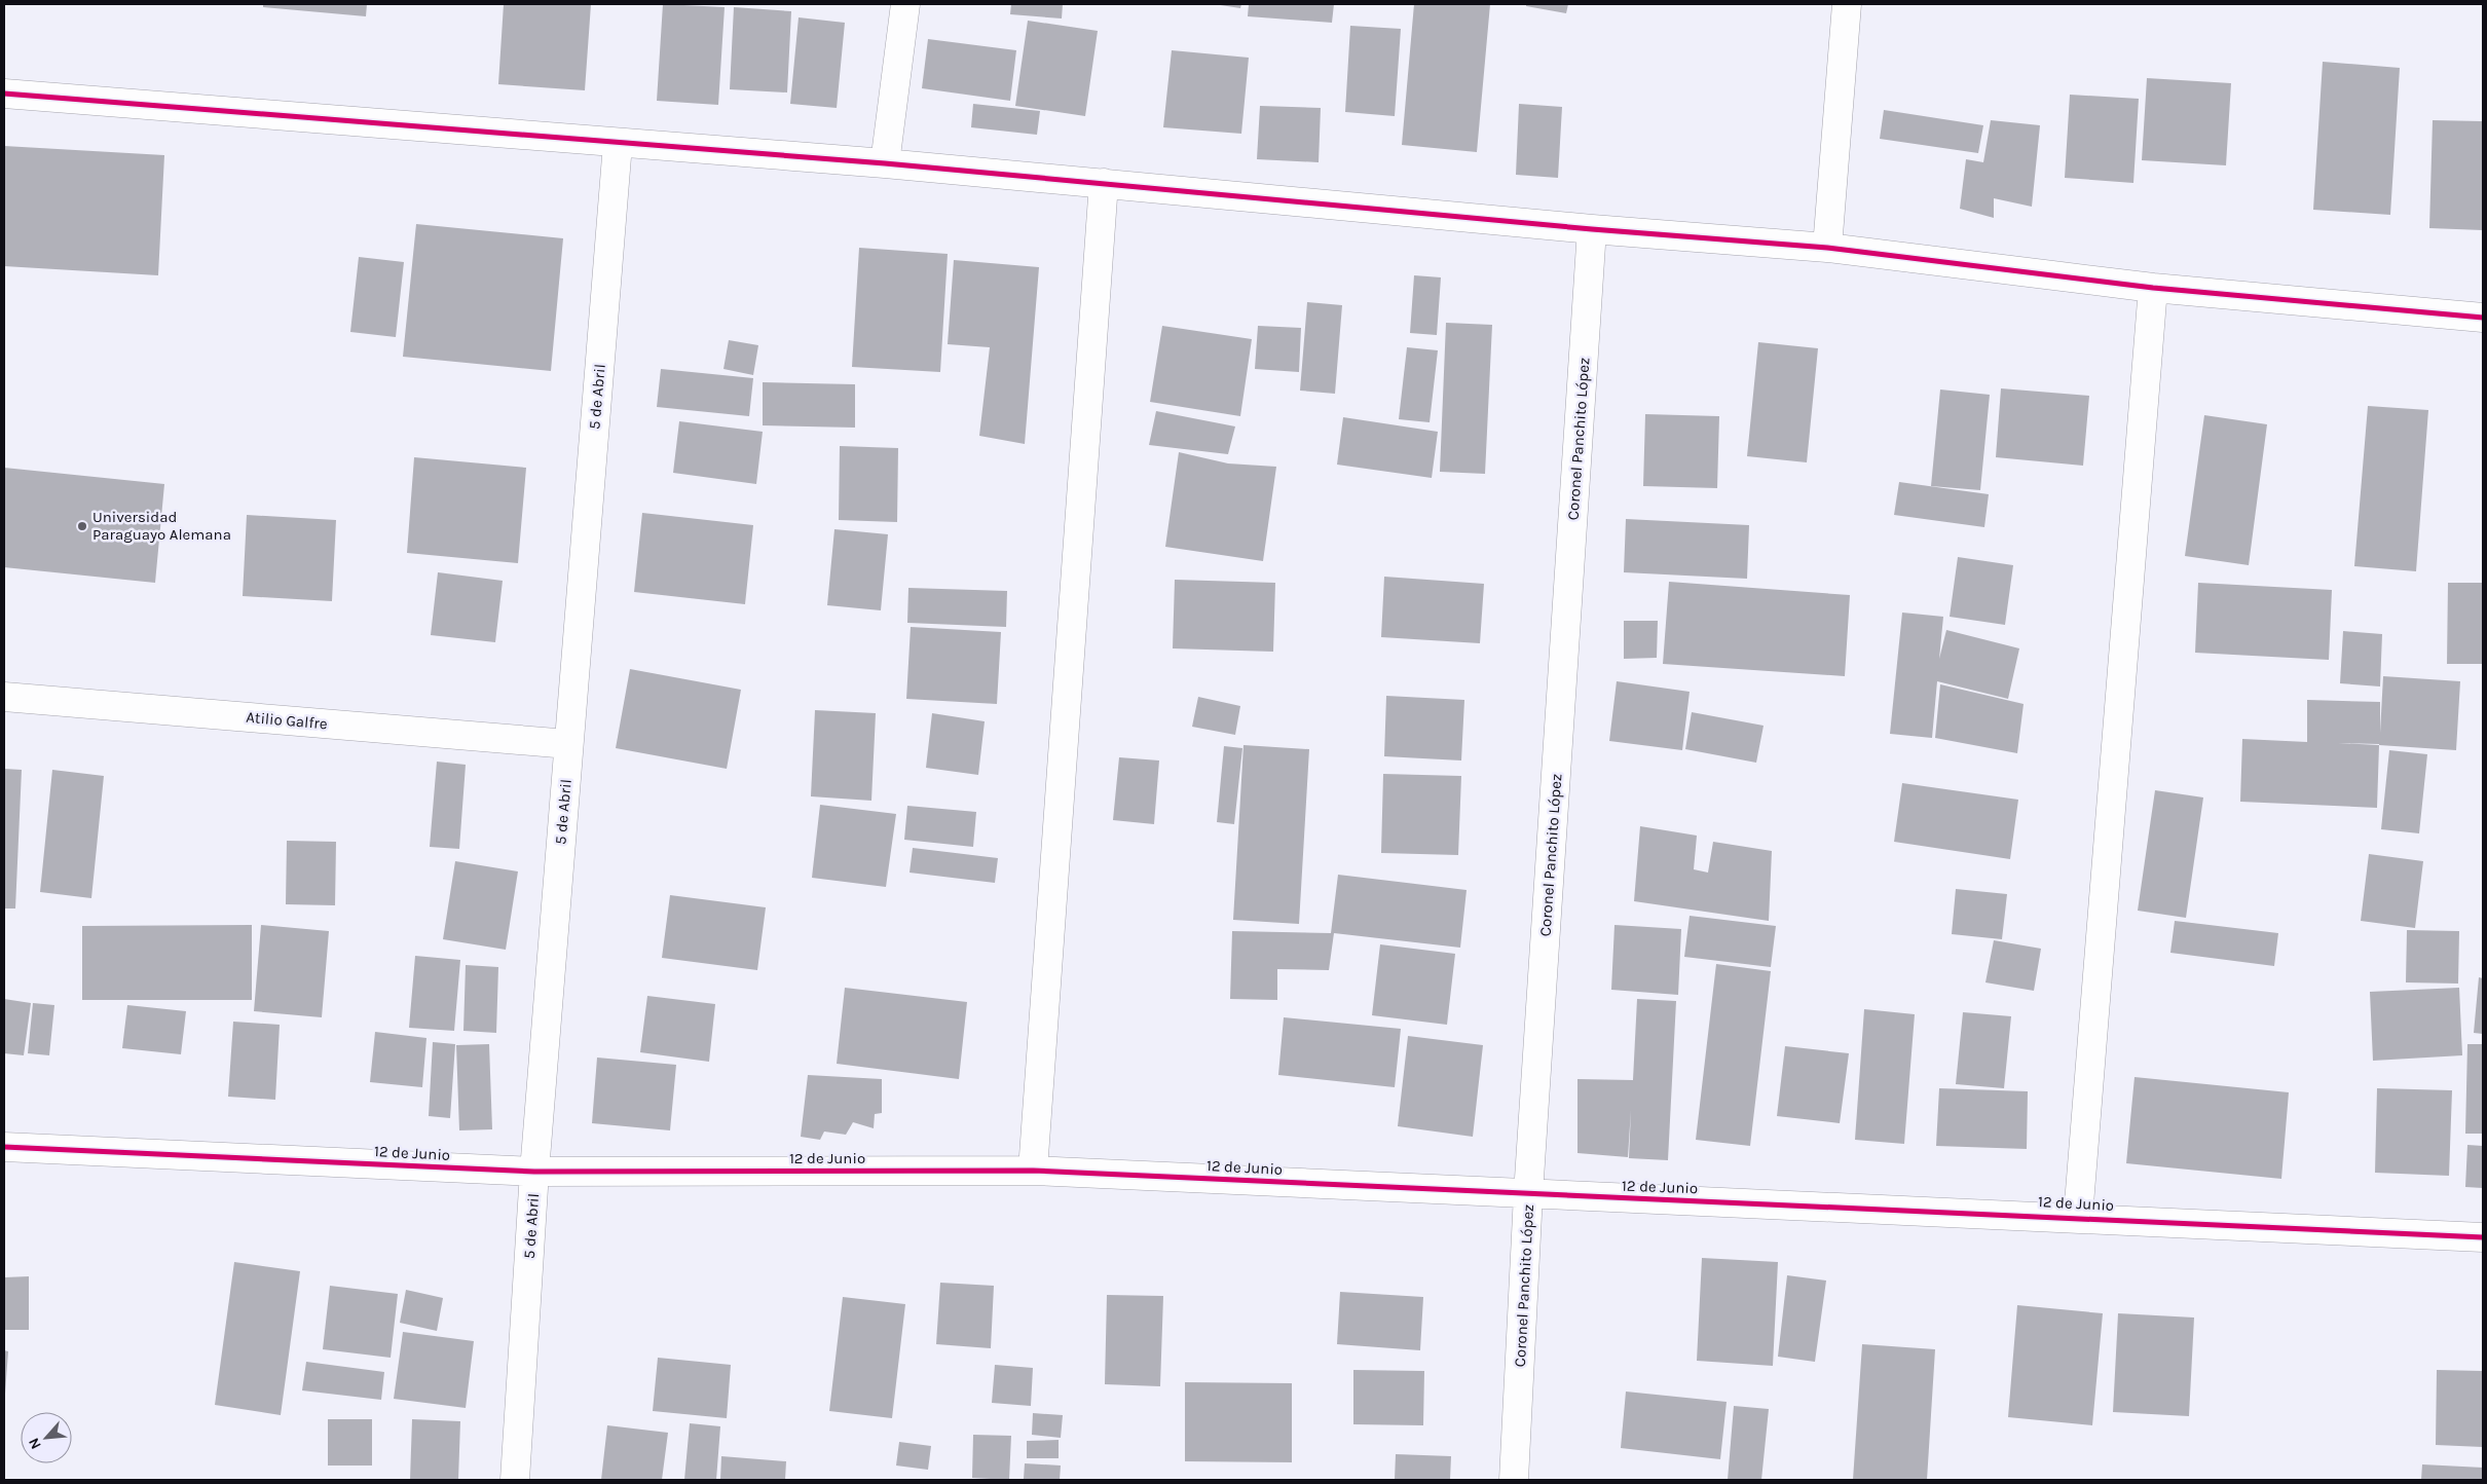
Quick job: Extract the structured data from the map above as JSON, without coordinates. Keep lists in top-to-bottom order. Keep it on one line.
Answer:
{"streets":{"street":["5 de Abril","Coronel Panchito López","Atilio Galfre","12 de Junio"]},"crossings":[["5 de Abril","Atilio Galfre"],["5 de Abril","12 de Junio"],["Coronel Panchito López","12 de Junio"]],"places":["Universidad Paraguayo Alemana"],"north":"bottom left"}
